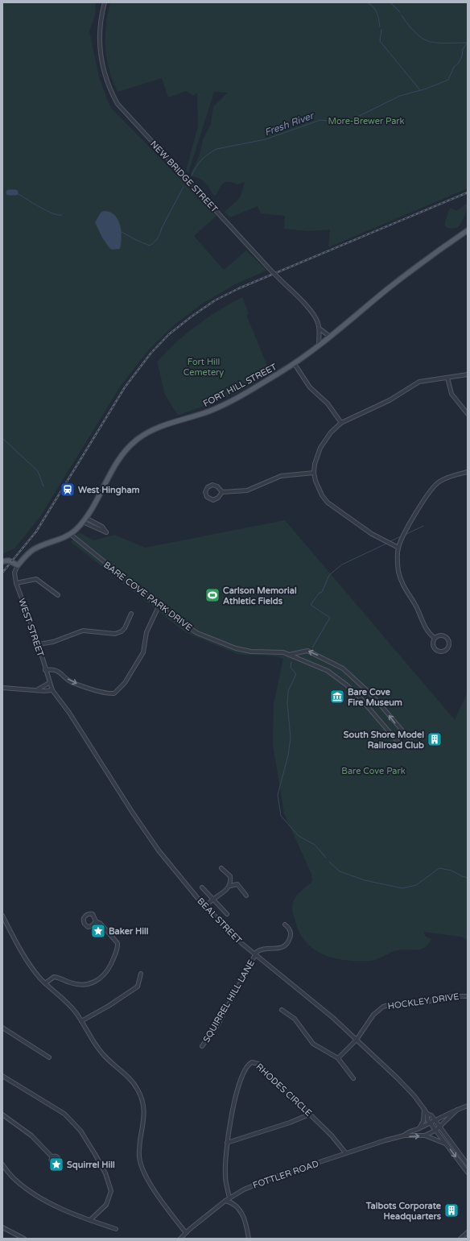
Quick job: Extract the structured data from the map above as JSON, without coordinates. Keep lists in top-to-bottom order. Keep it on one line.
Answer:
{"streets":{"main road":["FORT HILL STREET"],"street":["NEW BRIDGE STREET","BARE COVE PARK DRIVE","WEST STREET","BEAL STREET","SQUIRREL HILL LANE","HOCKLEY DRIVE","RHODES CIRCLE","FOTTLER ROAD"]},"crossings":[["NEW BRIDGE STREET","FORT HILL STREET"],["FORT HILL STREET","BARE COVE PARK DRIVE"],["FORT HILL STREET","WEST STREET"],["WEST STREET","BEAL STREET"],["BEAL STREET","SQUIRREL HILL LANE"],["BEAL STREET","HOCKLEY DRIVE"],["BEAL STREET","FOTTLER ROAD"],["RHODES CIRCLE","FOTTLER ROAD"]],"water":["Fresh River"],"parks":["More-Brewer Park","Fort Hill Cemetery","Bare Cove Park"],"places":{"station":["West Hingham"],"sports":["Carlson Memorial Athletic Fields"],"museum":["Bare Cove Fire Museum"],"building":["South Shore Model Railroad Club","Talbots Corporate Headquarters"],"place":["Baker Hill","Squirrel Hill"]}}
